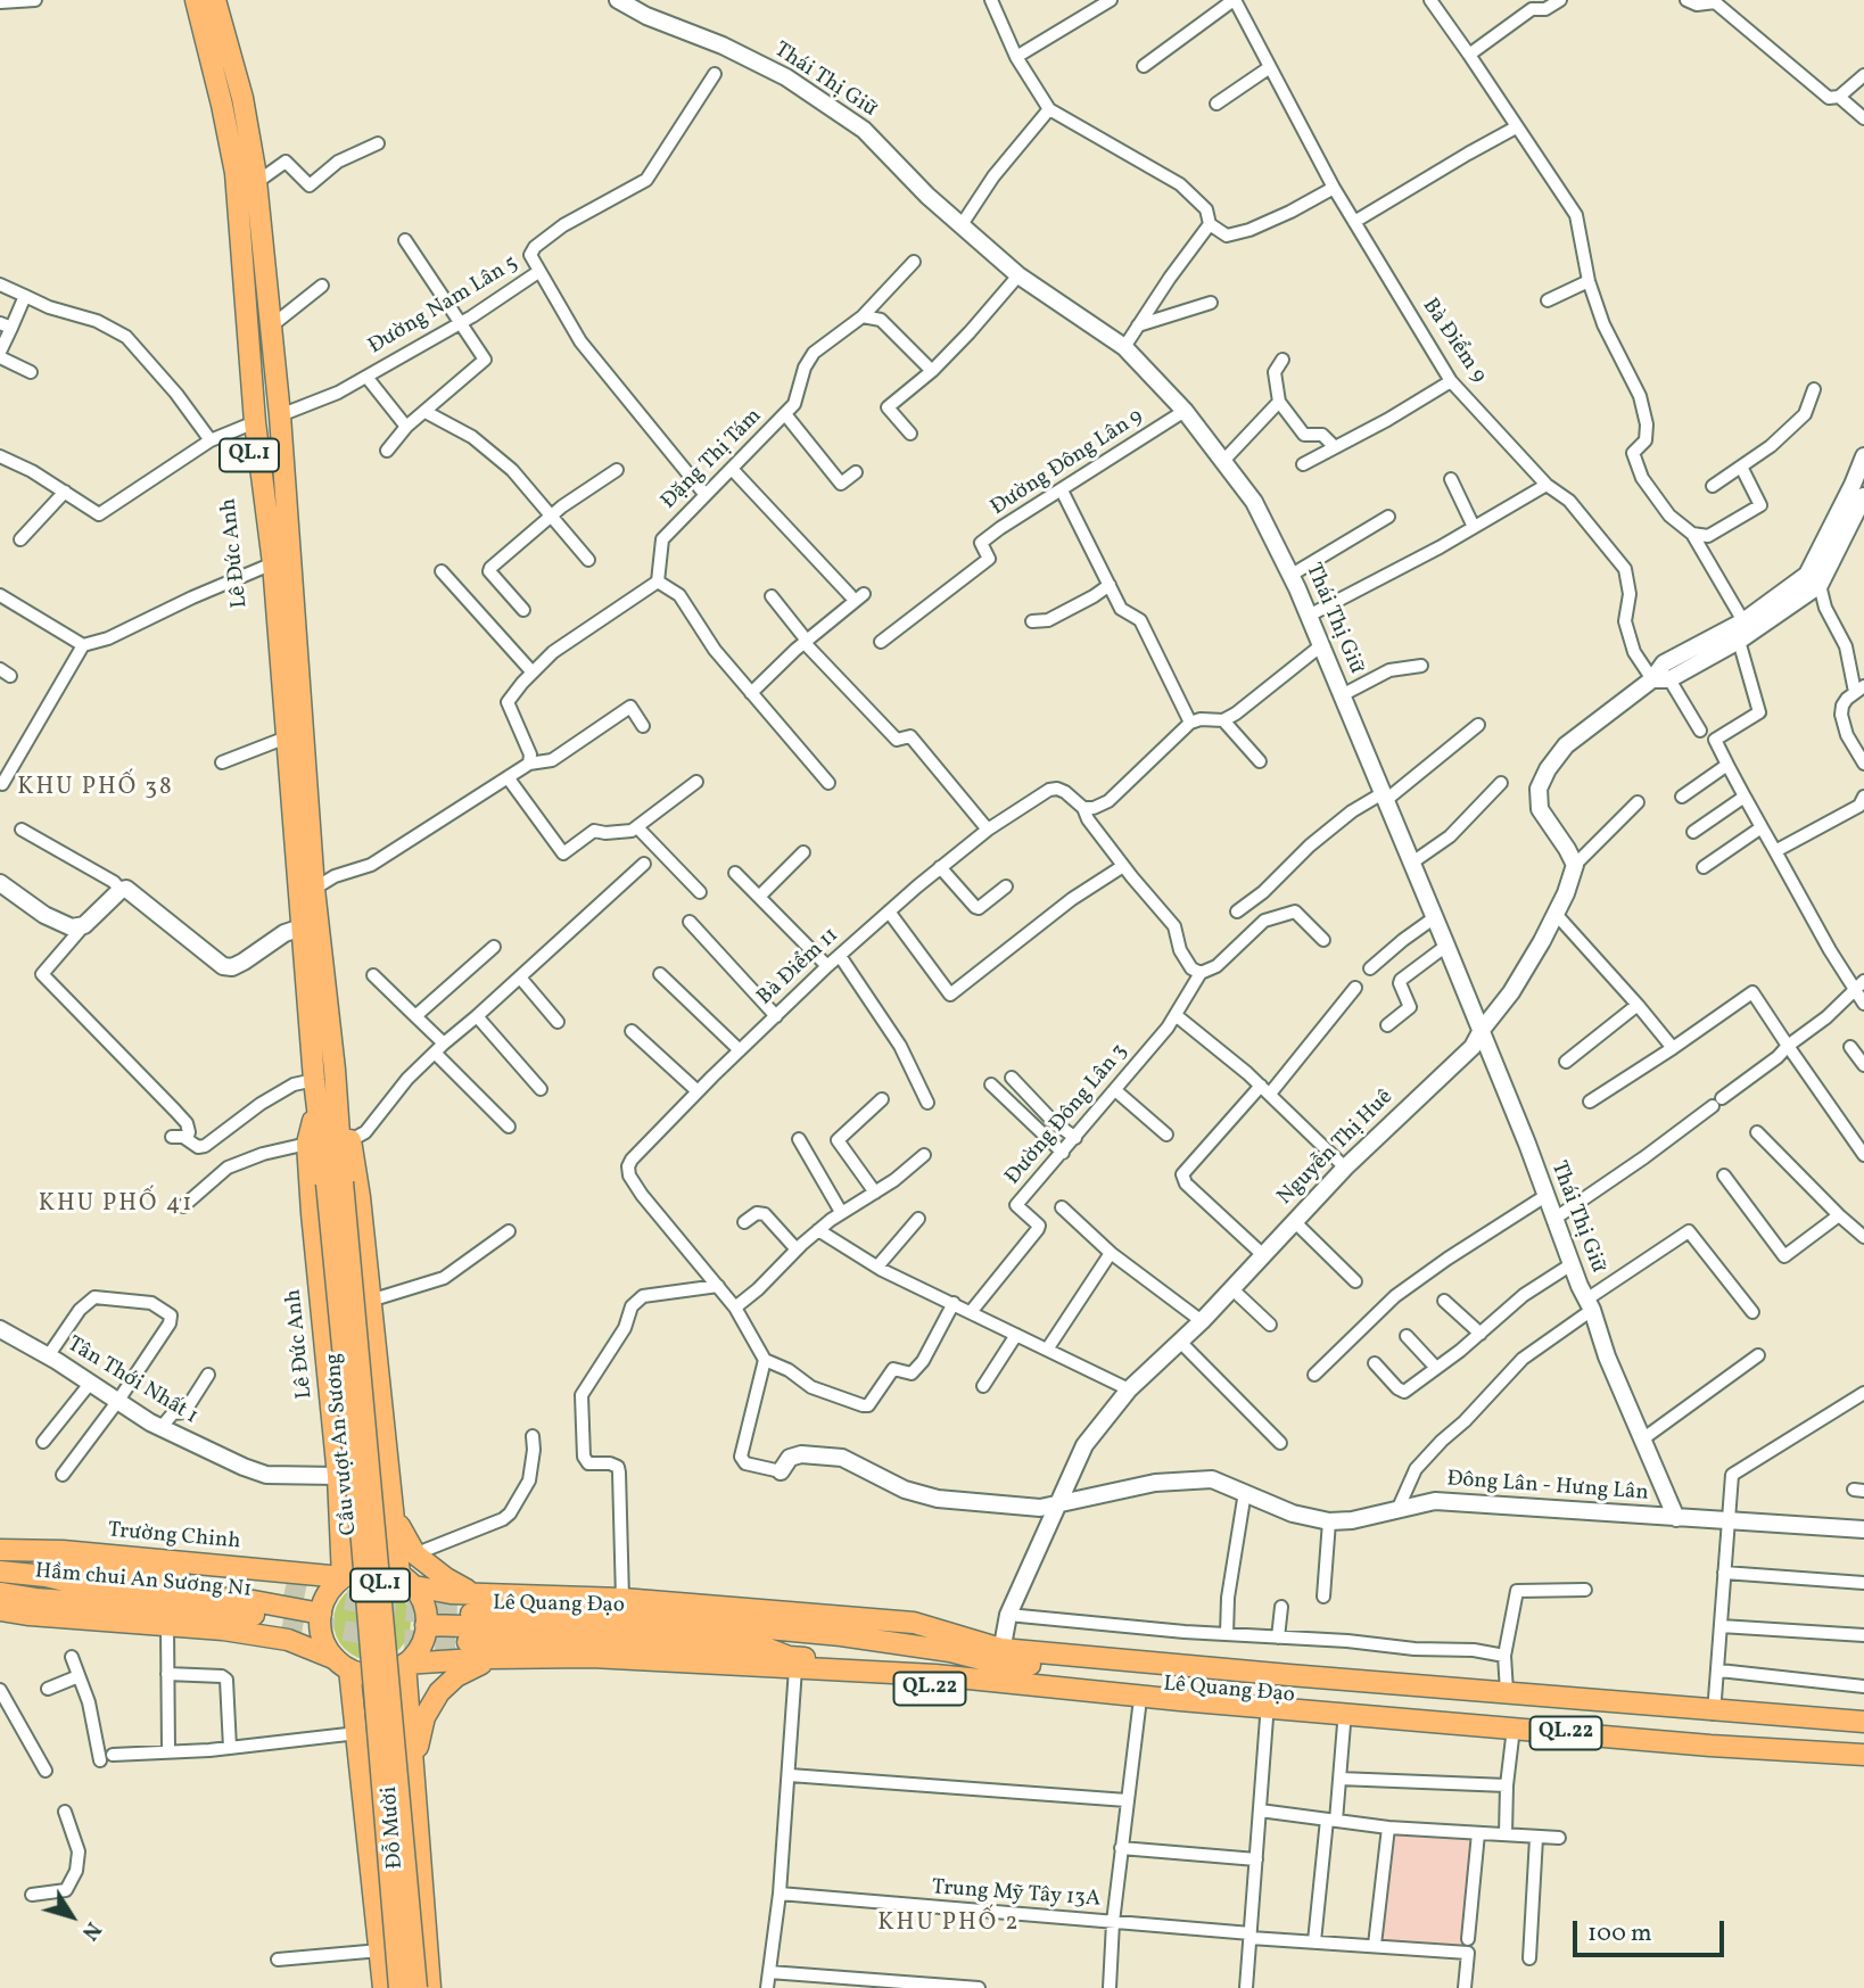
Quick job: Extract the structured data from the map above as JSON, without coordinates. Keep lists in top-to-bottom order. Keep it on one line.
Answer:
{"streets":{"main road":["QL.1","Lê Đức Anh","Cầu vượt An Sương","Trường Chinh","Hầm chui An Sương N1","Lê Quang Đạo","QL.22","Đỗ Mười"],"street":["Thái Thị Giữ","Đường Nam Lân 5","Bà Điểm 9","Đặng Thị Tám","Đường Đông Lân 9","Bà Điểm 11","Đường Đông Lân 3","Nguyễn Thị Huê","Tân Thới Nhất 1","Đông Lân - Hưng Lân","Trung Mỹ Tây 13A"]},"crossings":[["Thái Thị Giữ","Đường Đông Lân 9"],["Thái Thị Giữ","Nguyễn Thị Huê"],["Thái Thị Giữ","Đông Lân - Hưng Lân"],["Đường Nam Lân 5","Lê Đức Anh"],["Lê Đức Anh","Tân Thới Nhất 1"],["Lê Đức Anh","Cầu vượt An Sương"],["Lê Đức Anh","Trường Chinh"],["Lê Đức Anh","Lê Quang Đạo"],["Lê Đức Anh","Đỗ Mười"],["Nguyễn Thị Huê","Đông Lân - Hưng Lân"],["Nguyễn Thị Huê","Lê Quang Đạo"],["Trường Chinh","Lê Quang Đạo"],["Trường Chinh","Đỗ Mười"],["Lê Quang Đạo","Đỗ Mười"]],"districts":["KHU PHỐ 38","KHU PHỐ 41","KHU PHỐ 2"],"scale_bar":"100 m","north":"bottom right"}
